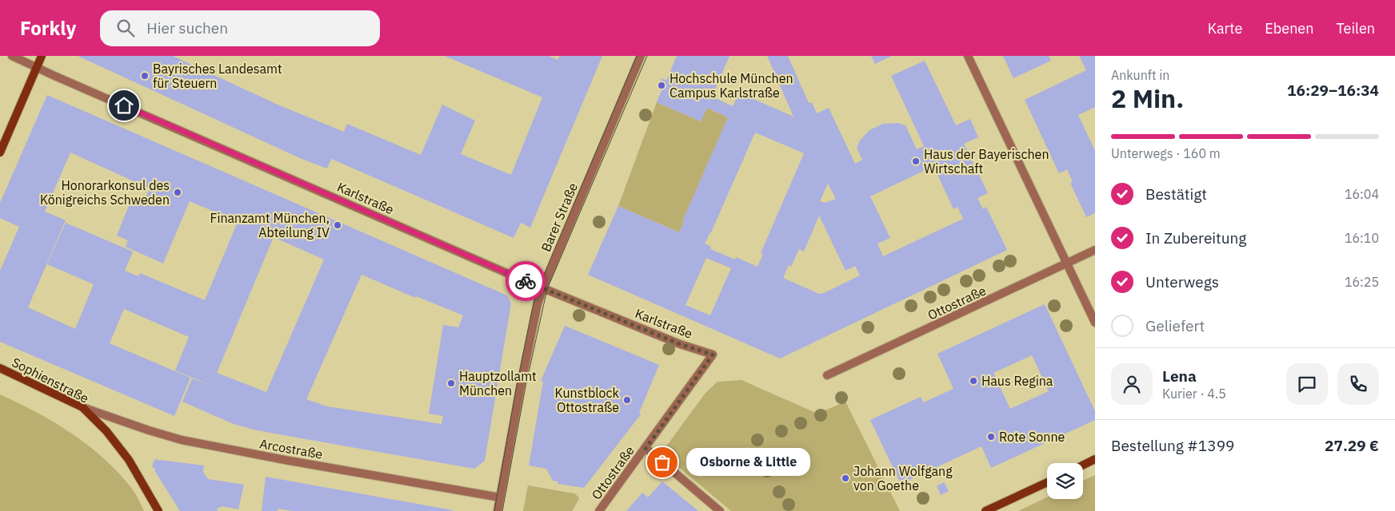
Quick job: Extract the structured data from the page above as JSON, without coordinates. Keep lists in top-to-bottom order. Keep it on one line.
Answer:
{"streets":{"street":["Karlstraße","Barer Straße","Ottostraße","Sophienstraße","Arcostraße"]},"crossings":[["Karlstraße","Barer Straße"],["Karlstraße","Ottostraße"],["Barer Straße","Arcostraße"],["Sophienstraße","Arcostraße"]],"places":["Bayrisches Landesamt für Steuern","Hochschule München Campus Karlstraße","Haus der Bayerischen Wirtschaft","Honorarkonsul des Königreichs Schweden","Finanzamt München, Abteilung IV","Haus Regina","Hauptzollamt München","Kunstblock Ottostraße","Rote Sonne","Osborne & Little","Johann Wolfgang von Goethe"],"page":{"header":"Forkly","search":"Hier suchen","nav":["Karte","Ebenen","Teilen"],"heading":["2 Min.","Ankunft in","16:29–16:34"],"panel":["Lena","Kurier · 4.5","Bestellung #1399","27.29 €"],"bar":"Unterwegs · 160 m","list":[["Bestätigt","16:04"],["In Zubereitung","16:10"],["Unterwegs","16:25"],"Geliefert"],"bubble":"Osborne & Little"}}
